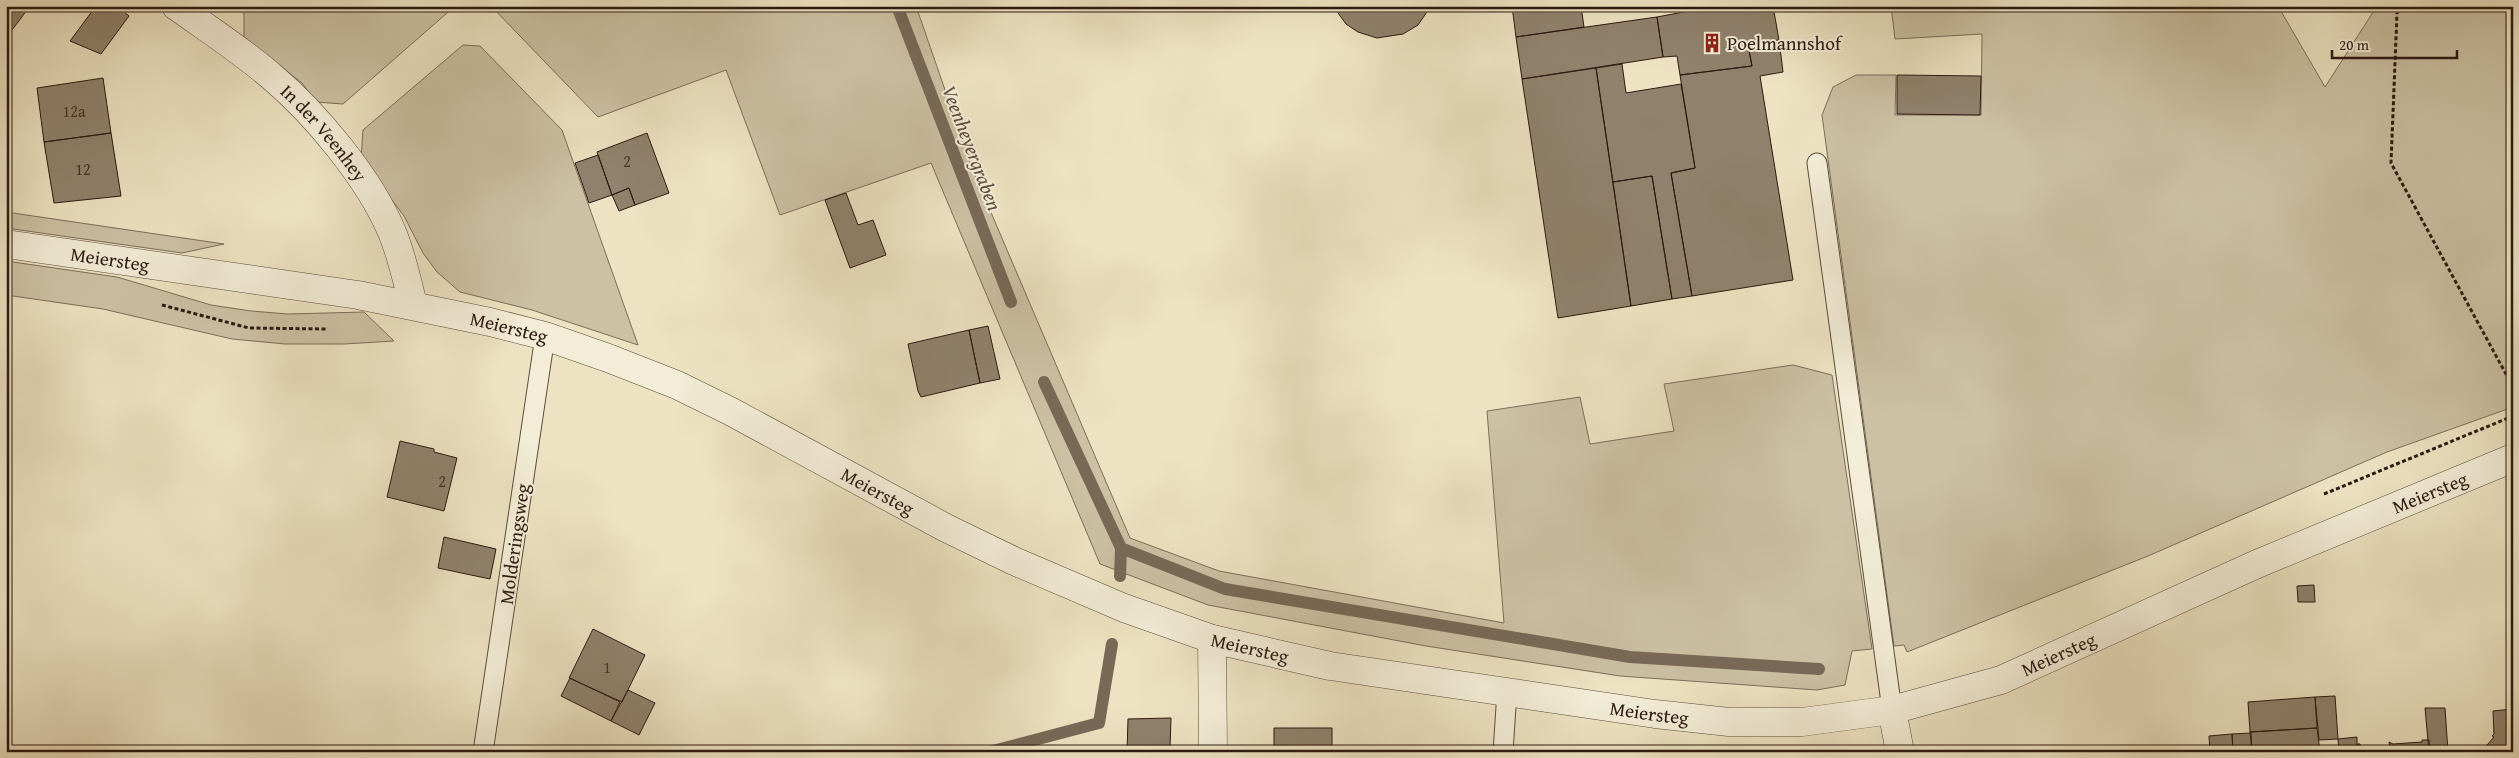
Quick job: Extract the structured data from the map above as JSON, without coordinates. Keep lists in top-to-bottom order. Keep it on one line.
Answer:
{"streets":{"street":["In der Veenhey","Meiersteg"],"lane":["Molderingsweg"]},"crossings":[["In der Veenhey","Meiersteg"],["Meiersteg","Molderingsweg"]],"water":["Veenheyergraben"],"places":{"building":["Poelmannshof"]},"house_numbers":["12a","2","12","2","1"],"scale_bar":"20 m"}
